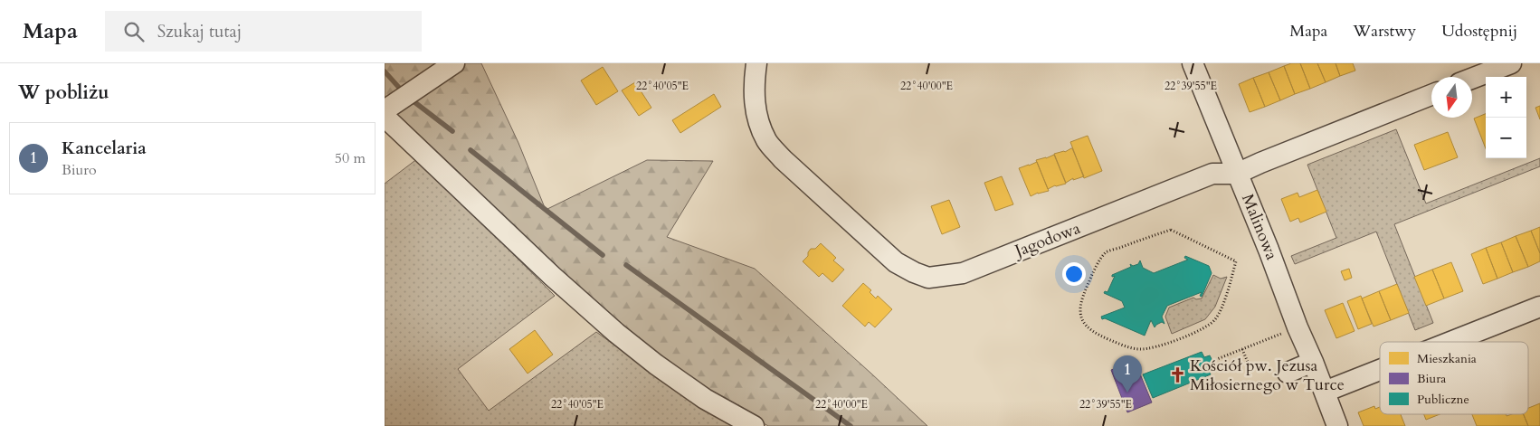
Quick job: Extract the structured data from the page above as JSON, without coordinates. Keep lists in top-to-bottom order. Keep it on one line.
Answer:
{"streets":{"street":["Malinowa","Jagodowa"]},"crossings":[["Malinowa","Jagodowa"]],"places":{"church":["Kościół pw. Jezusa Miłosiernego w Turce"]},"legend":["Mieszkania","Biura","Publiczne"],"north":"bottom","page":{"header":"Mapa","search":"Szukaj tutaj","nav":["Mapa","Warstwy","Udostępnij"],"heading":"W pobliżu","map_buttons":["+","−"],"list":[{"mark":"1","name":"Kancelaria","note":"Biuro","value":"50 m"}],"pins":"1"},"coordinates":["22°40'05\"E","22°40'00\"E","22°39'55\"E"]}
